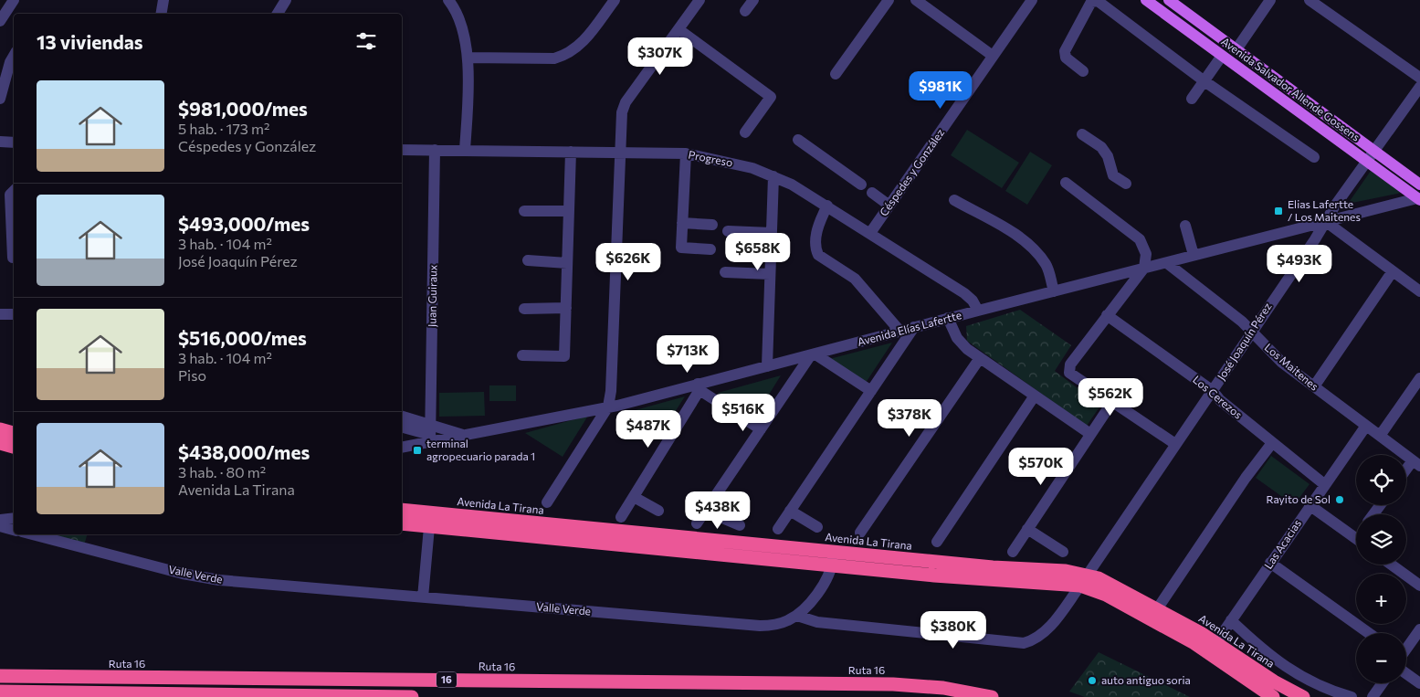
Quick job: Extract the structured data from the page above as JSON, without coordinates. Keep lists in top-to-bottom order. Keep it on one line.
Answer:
{"streets":{"highway":["Avenida La Tirana","Ruta 16","16"],"main road":["Avenida Salvador Allende Gossens"],"street":["Progreso","Céspedes y González","Juan Guiraux","Avenida Elías Lafertte","José Joaquín Pérez","Los Maitenes","Los Cerezos","Las Acacias","Valle Verde"]},"crossings":[["Avenida Salvador Allende Gossens","Avenida Elías Lafertte"],["Avenida Salvador Allende Gossens","José Joaquín Pérez"],["Progreso","Céspedes y González"],["Progreso","Juan Guiraux"],["Progreso","Avenida Elías Lafertte"],["Juan Guiraux","Avenida Elías Lafertte"],["Avenida Elías Lafertte","José Joaquín Pérez"],["Avenida Elías Lafertte","Los Maitenes"],["José Joaquín Pérez","Los Maitenes"],["José Joaquín Pérez","Los Cerezos"],["José Joaquín Pérez","Avenida La Tirana"],["Los Maitenes","Las Acacias"],["Los Cerezos","Las Acacias"],["Avenida La Tirana","Las Acacias"]],"places":{"transit":["Elias Lafertte / Los Maitenes","terminal agropecuario parada 1"],"other":["Rayito de Sol","auto antiguo soria"]},"page":{"heading":"13 viviendas","price":["$307K","$981K","$658K","$626K","$493K","$713K","$562K","$516K","$378K","$487K","$570K","$438K","$380K"],"list":[{"name":"$981,000/mes","note":"5 hab. · 173 m² · Céspedes y González"},{"name":"$493,000/mes","note":"3 hab. · 104 m² · José Joaquín Pérez"},{"name":"$516,000/mes","note":"3 hab. · 104 m² · Piso"},{"name":"$438,000/mes","note":"3 hab. · 80 m² · Avenida La Tirana"}],"map_buttons":["+","−"]}}
